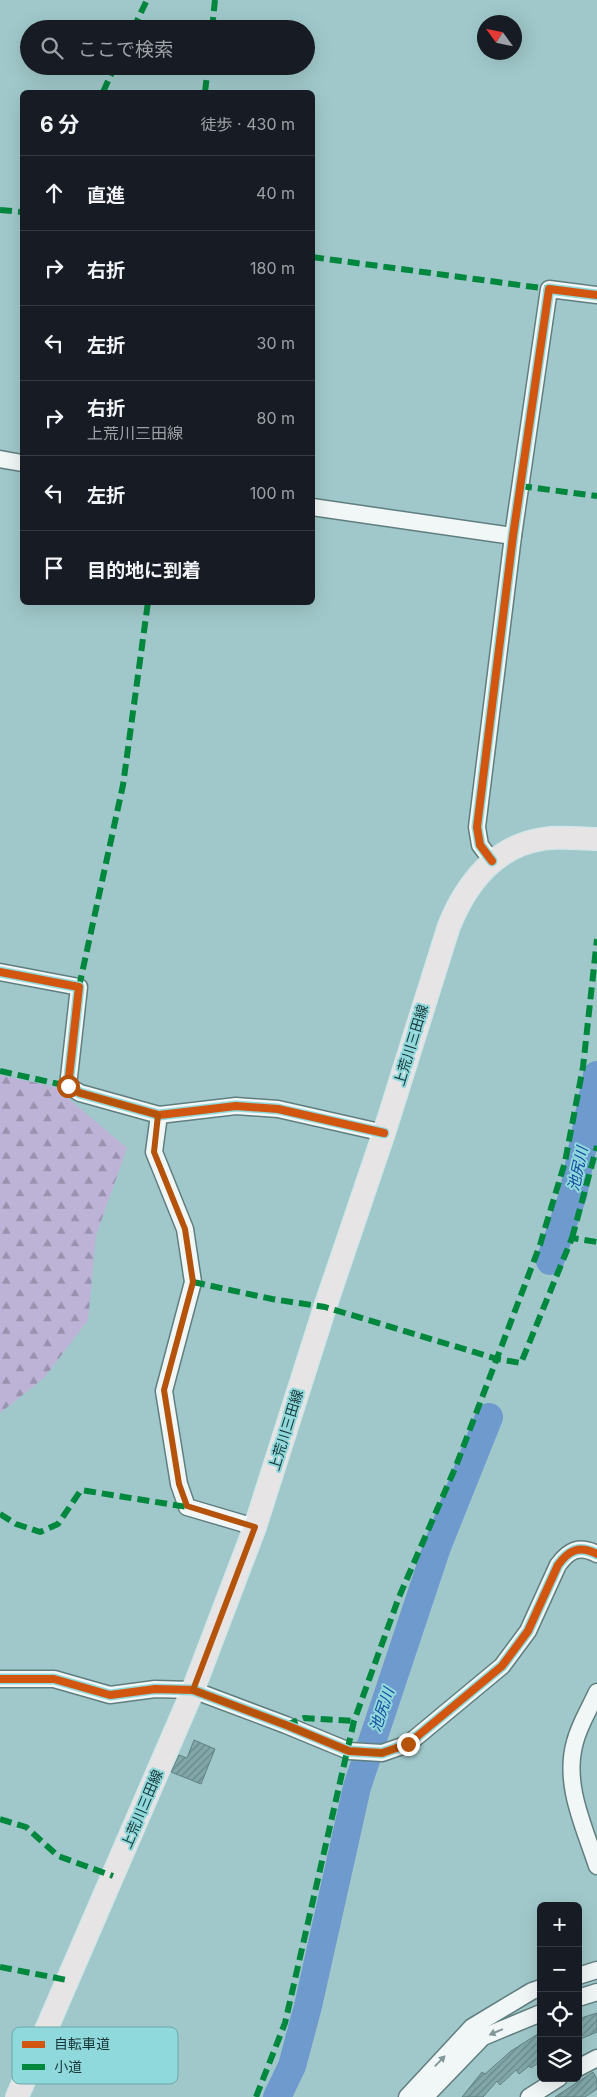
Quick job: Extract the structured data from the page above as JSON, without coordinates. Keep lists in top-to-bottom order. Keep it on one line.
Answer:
{"streets":{"main road":["上荒川三田線"]},"water":["池尻川"],"legend":["自転車道","小道"],"north":"top left","page":{"search":"ここで検索","heading":["6 分","徒歩 · 430 m"],"list":[["直進","40 m"],["右折","180 m"],["左折","30 m"],["右折","上荒川三田線","80 m"],["左折","100 m"],"目的地に到着"],"map_buttons":["+","−"]}}
